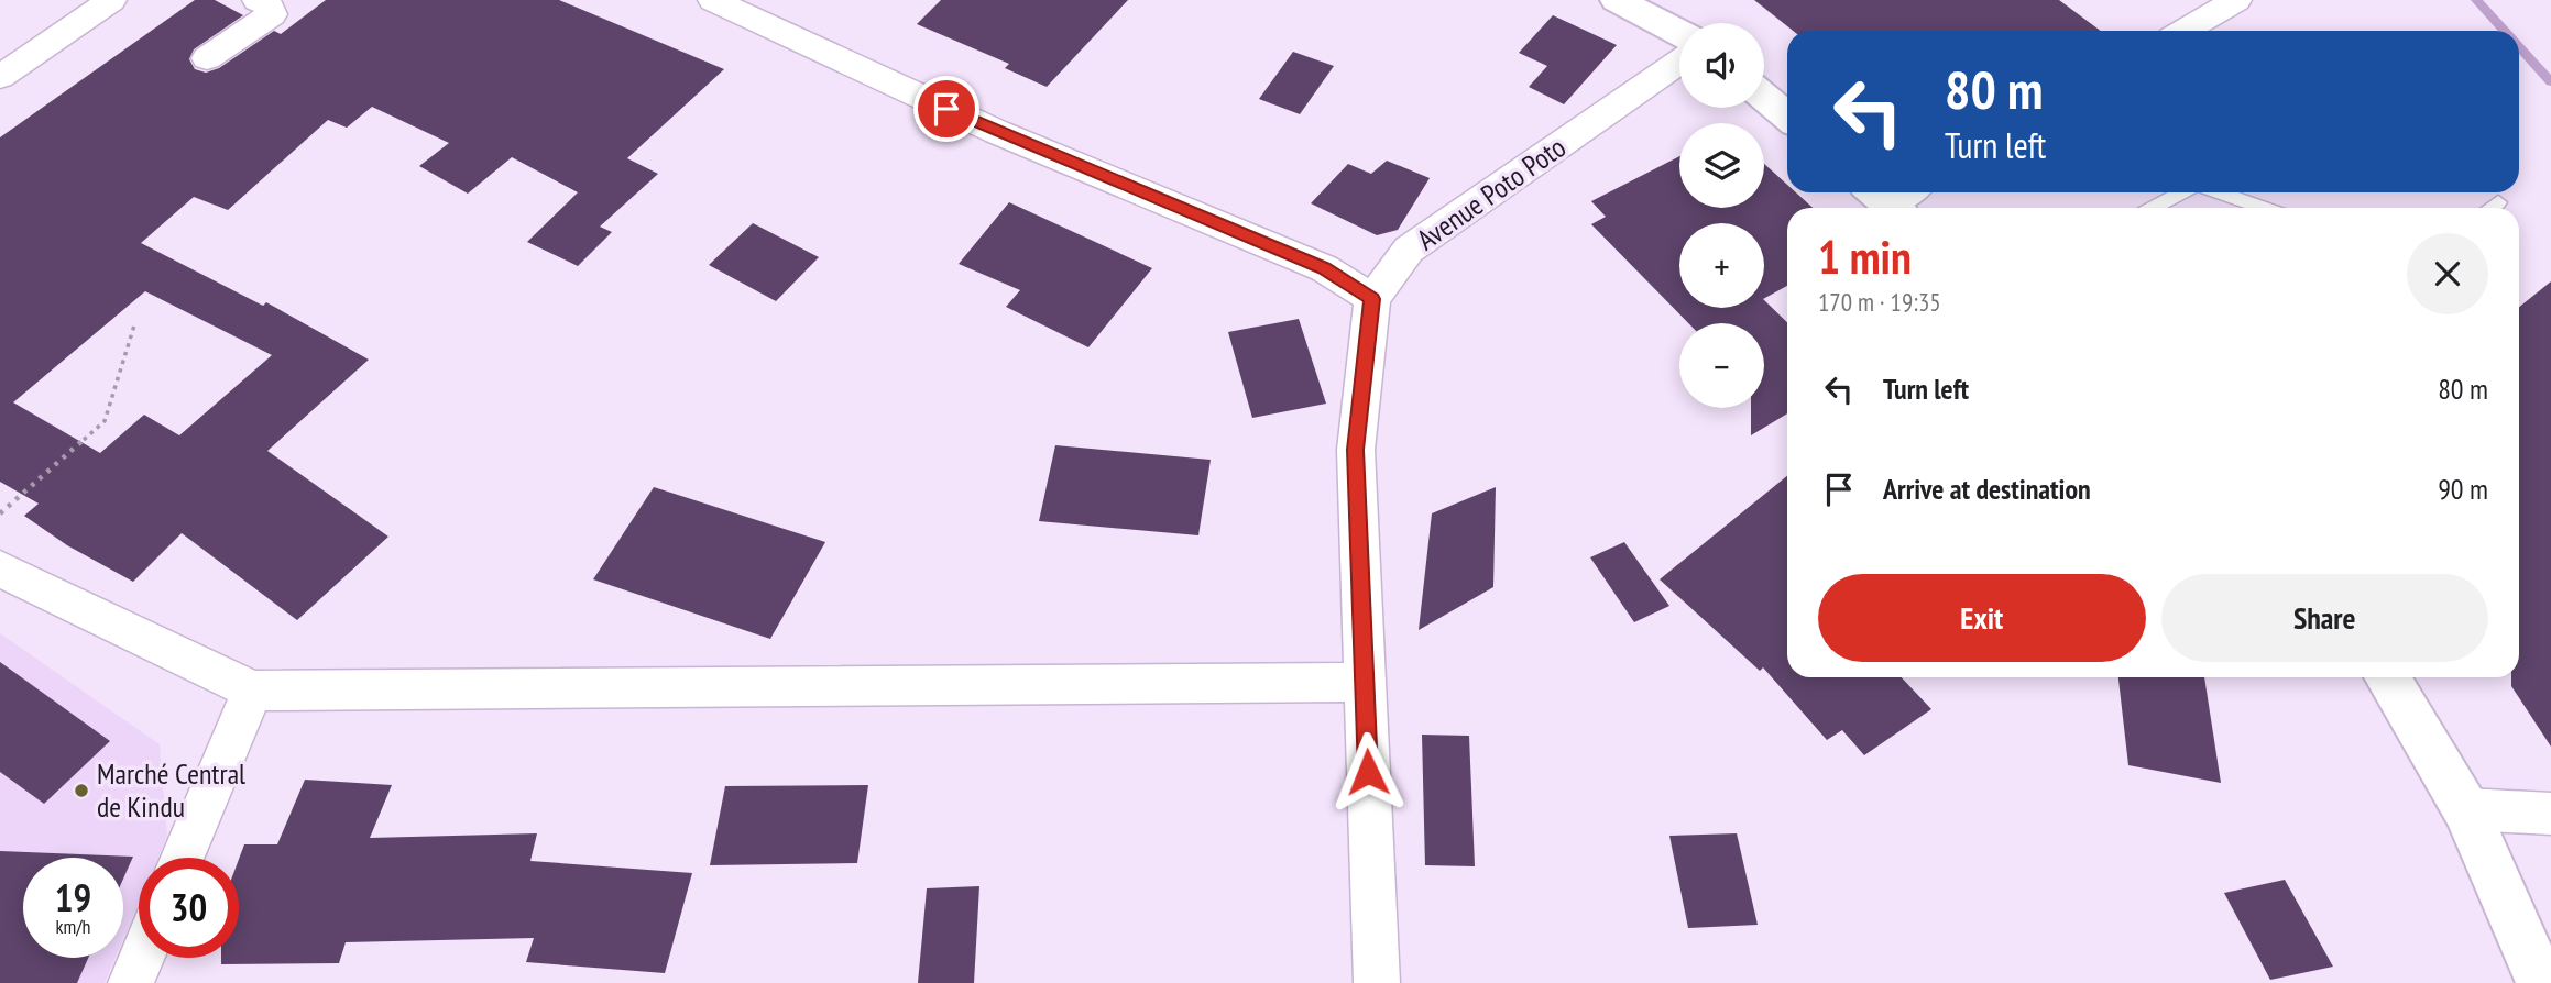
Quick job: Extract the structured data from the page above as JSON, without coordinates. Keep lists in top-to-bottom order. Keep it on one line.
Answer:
{"streets":{"street":["Avenue Poto Poto"]},"places":["Marché Central de Kindu"],"page":{"map_buttons":["+","−"],"turn":["80 m","Turn left"],"heading":["1 min","170 m · 19:35"],"list":[{"name":"Turn left","value":"80 m"},{"name":"Arrive at destination","value":"90 m"}],"buttons":["Exit","Share"],"speed":"19 km/h","limit":"30"}}
